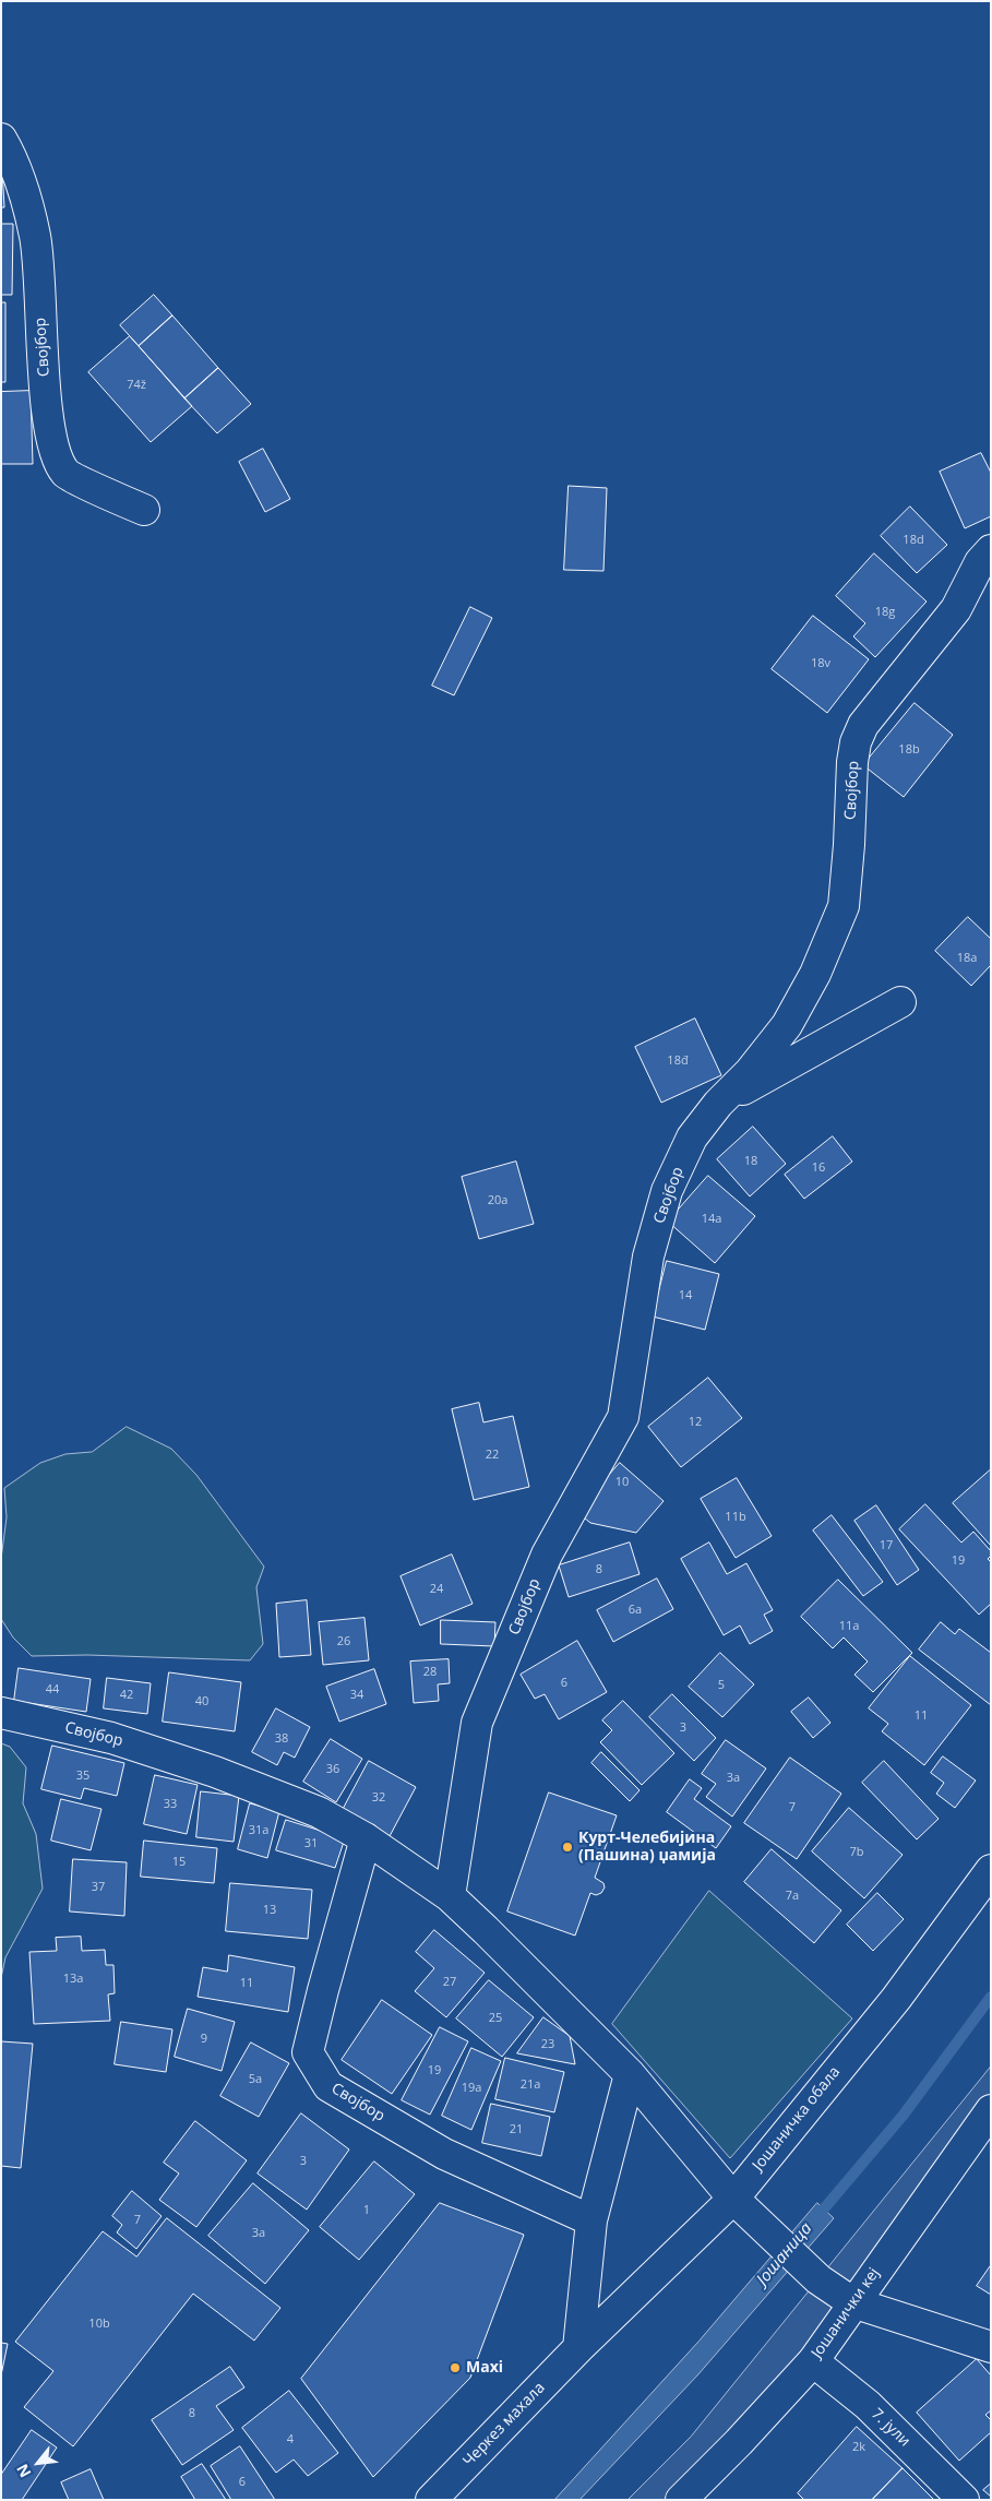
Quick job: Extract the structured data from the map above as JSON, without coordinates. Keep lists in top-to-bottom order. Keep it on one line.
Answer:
{"streets":{"street":["Својбор","Јошаничка обала","Јошанички кеј","Черкез махала","7. јули"]},"crossings":[["Својбор","Јошаничка обала"],["Својбор","Јошанички кеј"],["Јошаничка обала","Черкез махала"],["Јошанички кеј","7. јули"]],"water":["Јошаница"],"places":["Курт-Челебијина (Пашина) џамија","Maxi"],"house_numbers":["74ž","18d","18g","18v","18b","18a","18đ","18","16","20a","14a","14","12","22","10","11b","17","19","8","24","6a","11a","26","28","6","5","44","42","34","40","11","3","38","36","35","3a","32","33","7","31a","31","7b","15","37","7a","13","13a","27","11","25","9","23","19","5a","21a","19a","21","3","1","7","3a","10b","8","4","2k","6"],"north":"bottom left"}
